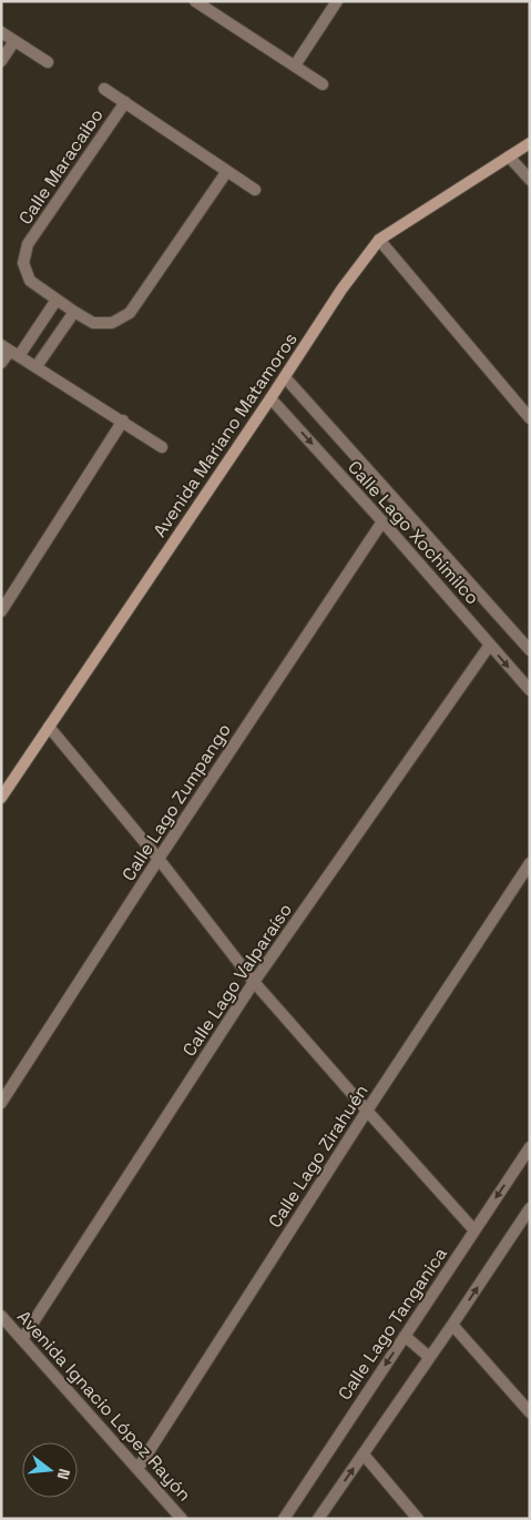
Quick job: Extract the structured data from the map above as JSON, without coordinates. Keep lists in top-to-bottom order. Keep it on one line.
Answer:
{"streets":{"street":["Calle Maracaibo","Avenida Mariano Matamoros","Calle Lago Xochimilco","Calle Lago Zumpango","Calle Lago Valparaíso","Calle Lago Zirahuén","Calle Lago Tanganica","Avenida Ignacio López Rayón"]},"crossings":[["Avenida Mariano Matamoros","Calle Lago Xochimilco"],["Calle Lago Xochimilco","Calle Lago Zumpango"],["Calle Lago Xochimilco","Calle Lago Valparaíso"],["Calle Lago Valparaíso","Avenida Ignacio López Rayón"],["Calle Lago Zirahuén","Avenida Ignacio López Rayón"]],"north":"right"}
